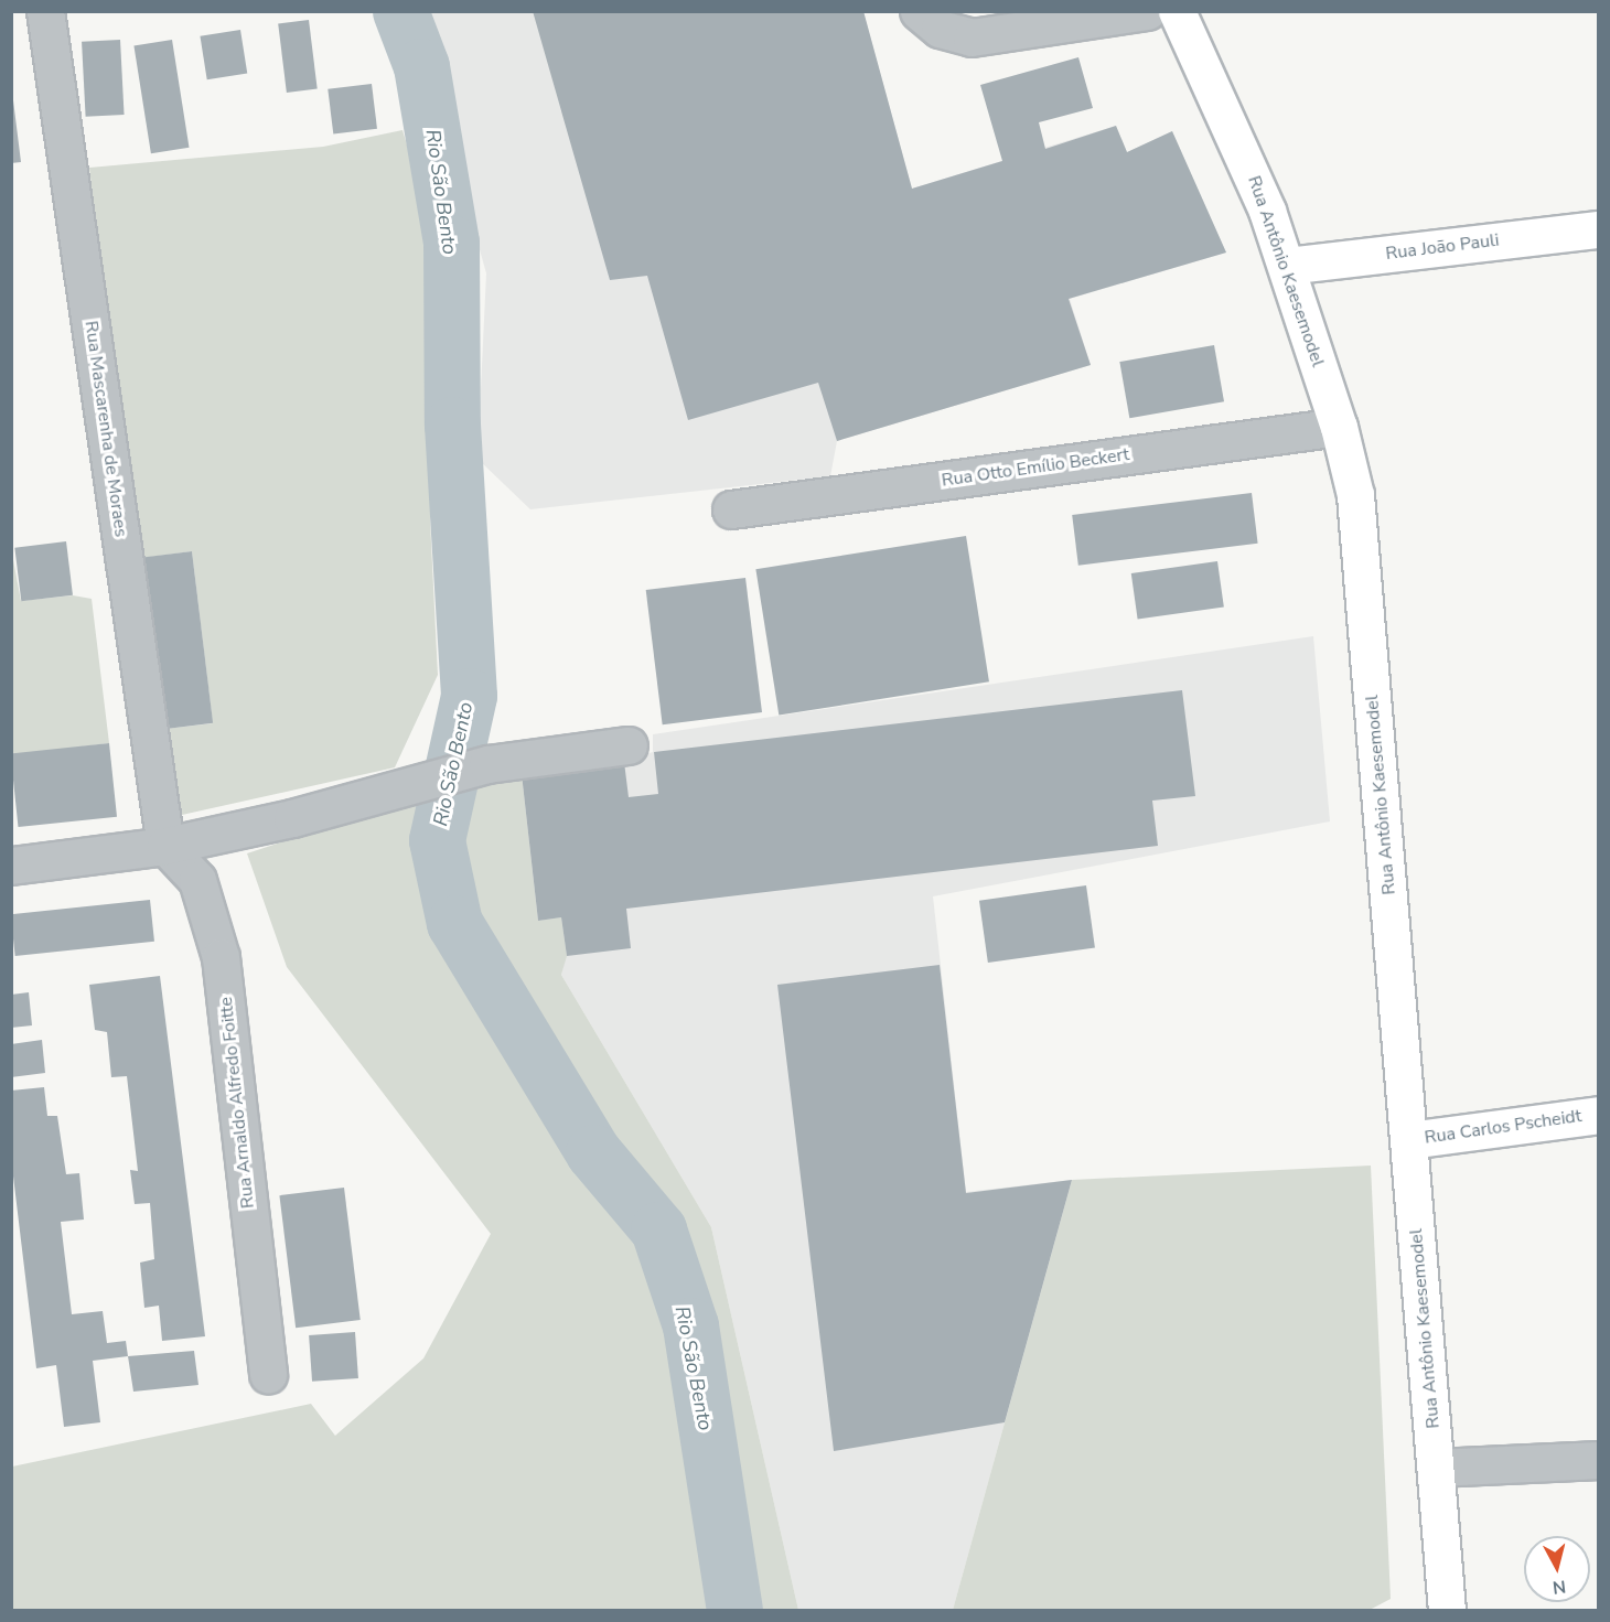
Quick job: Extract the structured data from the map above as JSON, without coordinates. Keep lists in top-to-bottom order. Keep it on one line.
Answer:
{"streets":{"main road":["Rua João Pauli","Rua Antônio Kaesemodel","Rua Carlos Pscheidt"],"street":["Rua Mascarenha de Moraes","Rua Otto Emílio Beckert","Rua Arnaldo Alfredo Foitte"]},"crossings":[["Rua João Pauli","Rua Antônio Kaesemodel"],["Rua Antônio Kaesemodel","Rua Otto Emílio Beckert"],["Rua Antônio Kaesemodel","Rua Carlos Pscheidt"],["Rua Mascarenha de Moraes","Rua Arnaldo Alfredo Foitte"]],"water":["Rio São Bento"],"north":"bottom"}
